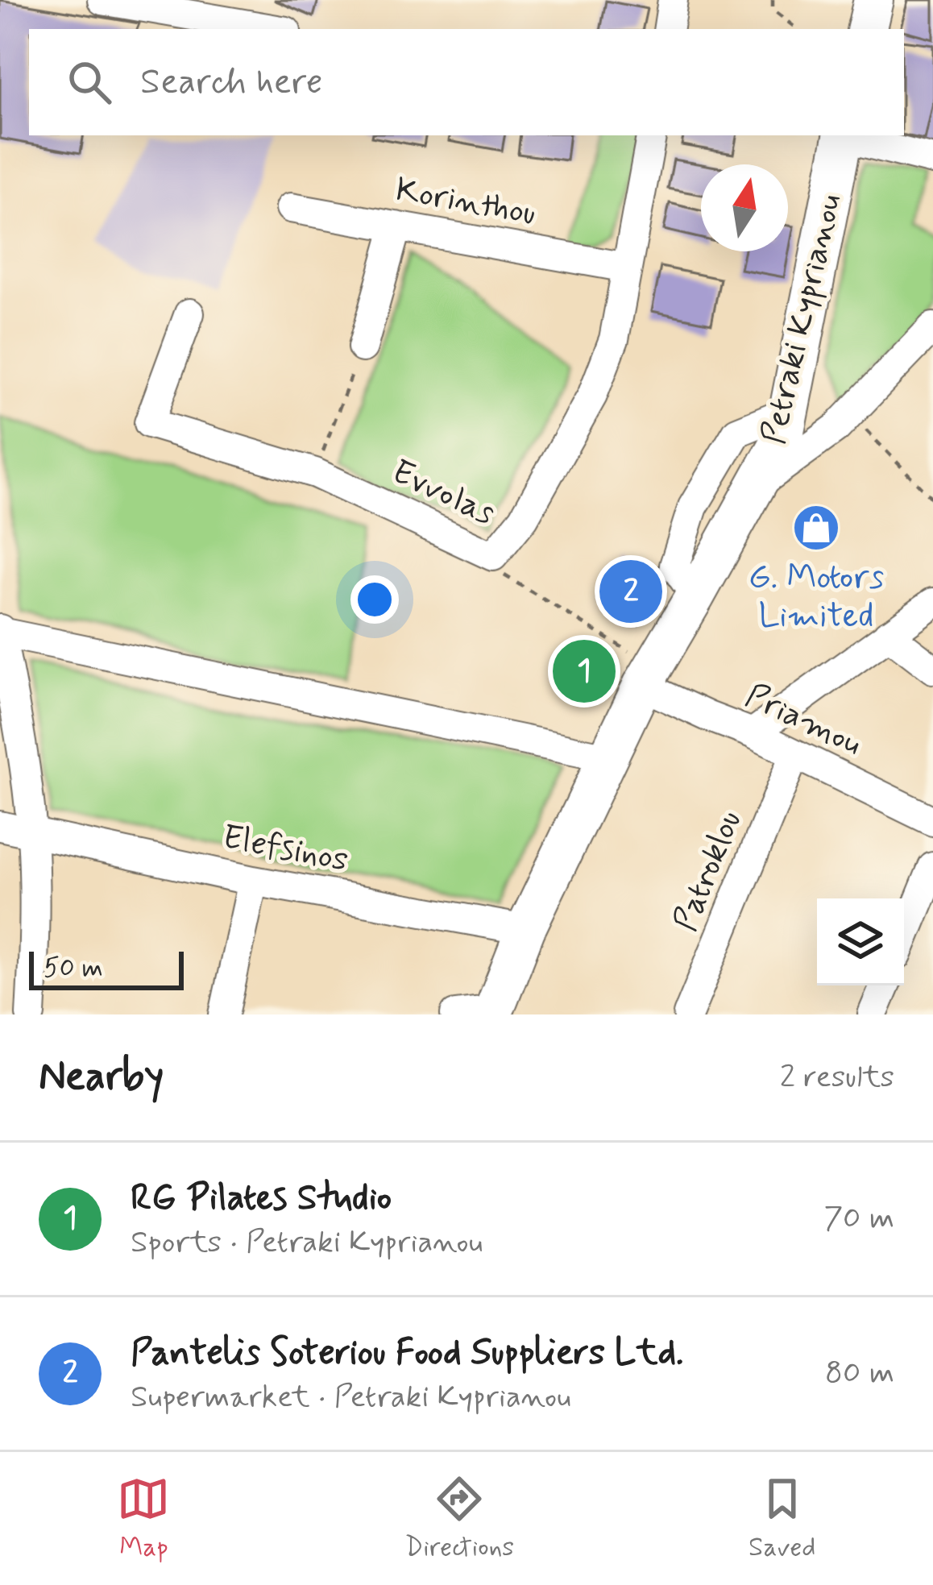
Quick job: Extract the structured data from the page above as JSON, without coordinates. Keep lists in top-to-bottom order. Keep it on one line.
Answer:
{"streets":{"main road":["Petraki Kyprianou"],"street":["Korinthou","EvvoIas","Priamou","Elefsinos","Patroklou"]},"crossings":[["Korinthou","EvvoIas"],["Petraki Kyprianou","Priamou"],["Petraki Kyprianou","Elefsinos"],["Priamou","Patroklou"]],"places":{"shop":["G. Motors Limited"]},"scale_bar":"50 m","north":"top","page":{"search":"Search here","pins":["2","1"],"scale":"50 m","heading":["Nearby","2 results"],"list":[{"mark":"1","name":"RG Pilates Studio","note":"Sports · Petraki Kyprianou","value":"70 m"},{"mark":"2","name":"Pantelis Soteriou Food Suppliers Ltd.","note":"Supermarket · Petraki Kyprianou","value":"80 m"}],"nav":["Map","Directions","Saved"]}}
